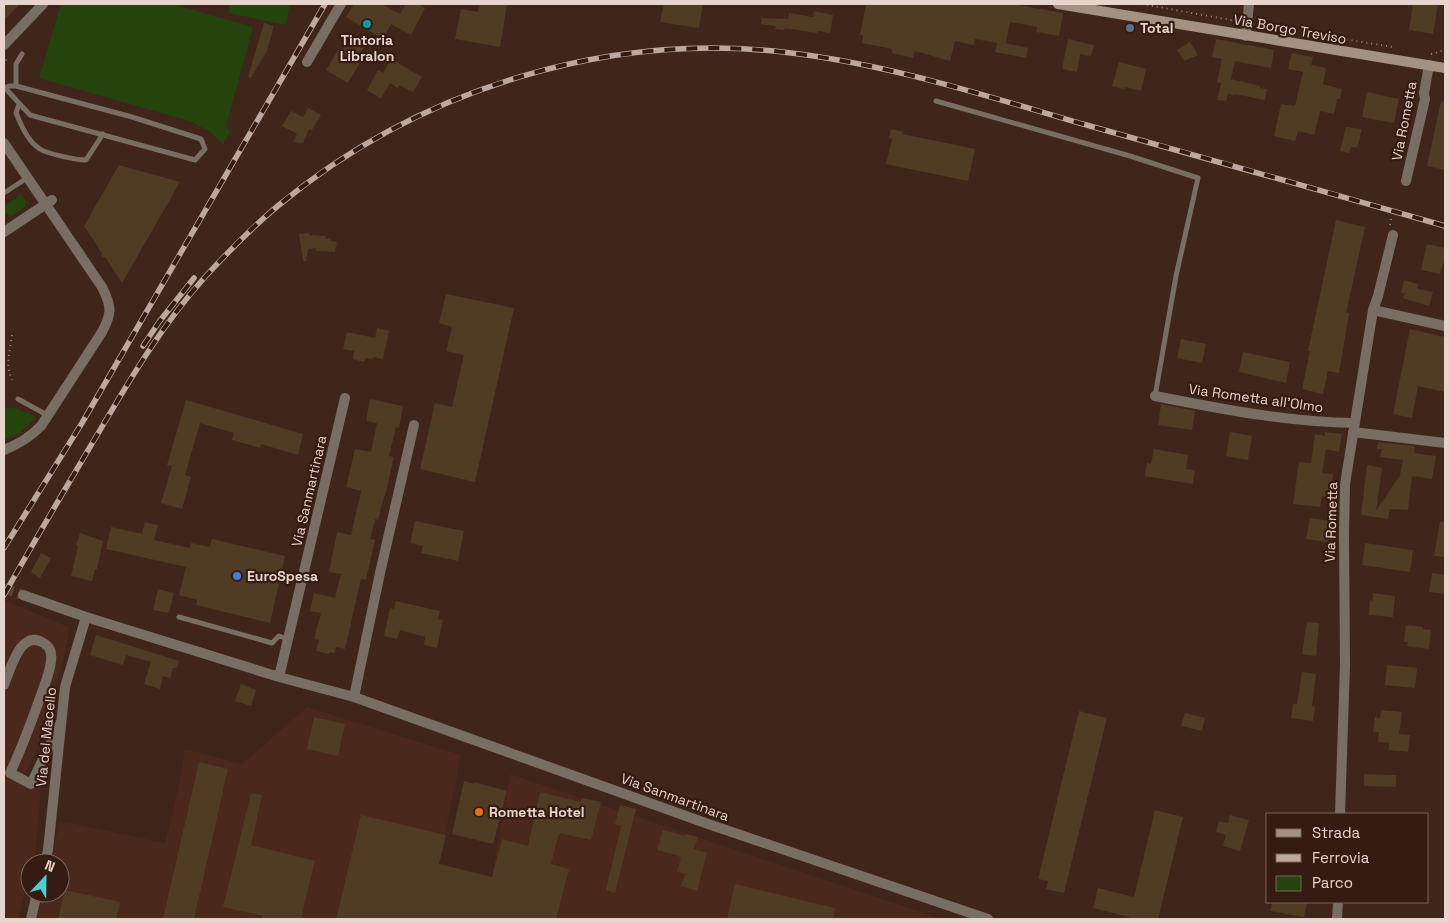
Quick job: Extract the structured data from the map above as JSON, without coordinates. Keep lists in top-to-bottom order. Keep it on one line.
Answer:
{"streets":{"street":["Via Borgo Treviso","Via Rometta","Via Rometta all'Olmo","Via Sanmartinara","Via del Macello"]},"crossings":[["Via Borgo Treviso","Via Rometta"],["Via Rometta","Via Rometta all'Olmo"],["Via Sanmartinara","Via del Macello"]],"places":["Tintoria Libralon","Total","EuroSpesa","Rometta Hotel"],"legend":["Strada","Ferrovia","Parco"],"north":"top"}
